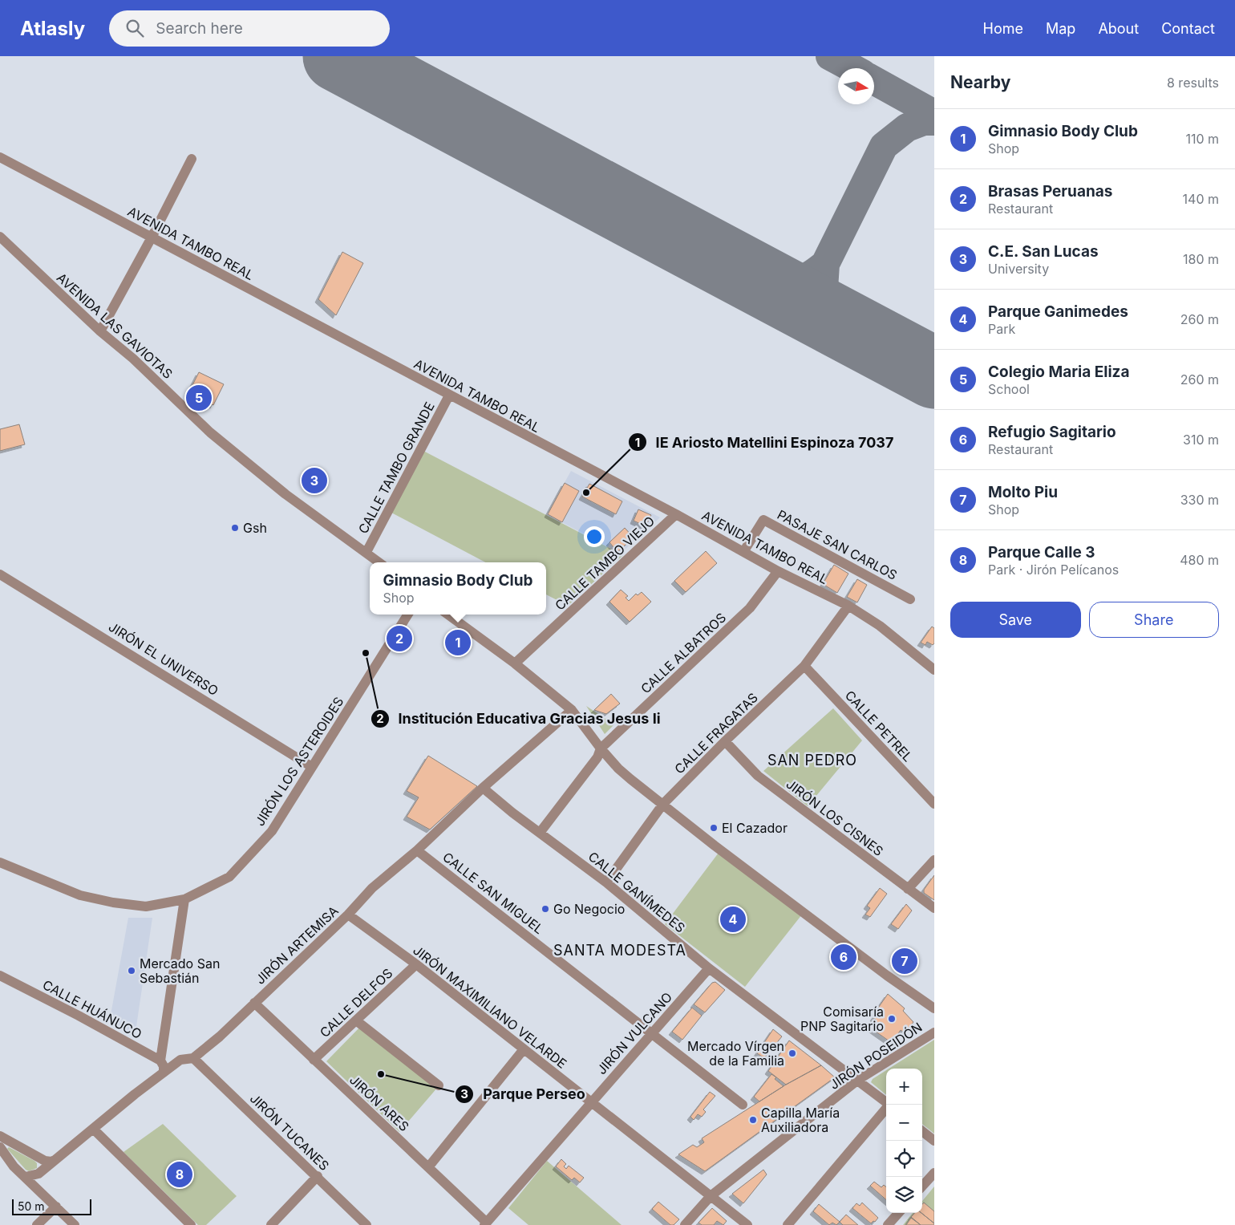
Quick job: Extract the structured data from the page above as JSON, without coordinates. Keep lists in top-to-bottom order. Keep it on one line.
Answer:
{"streets":{"street":["AVENIDA TAMBO REAL","AVENIDA LAS GAVIOTAS","CALLE TAMBO GRANDE","PASAJE SAN CARLOS","CALLE TAMBO VIEJO","CALLE ALBATROS","JIRÓN EL UNIVERSO","CALLE PETREL","CALLE FRAGATAS","JIRÓN LOS ASTEROIDES","JIRÓN LOS CISNES","CALLE GANÍMEDES","CALLE SAN MIGUEL","JIRÓN ARTEMISA","CALLE DELFOS","JIRÓN MAXIMILIANO VELARDE","CALLE HUÁNUCO","JIRÓN VULCANO","JIRÓN POSEIDÓN","JIRÓN ARES","JIRÓN TUCANES"]},"crossings":[["AVENIDA TAMBO REAL","CALLE TAMBO GRANDE"],["AVENIDA TAMBO REAL","PASAJE SAN CARLOS"],["AVENIDA TAMBO REAL","CALLE TAMBO VIEJO"],["AVENIDA TAMBO REAL","CALLE ALBATROS"],["AVENIDA TAMBO REAL","CALLE FRAGATAS"],["AVENIDA LAS GAVIOTAS","CALLE TAMBO GRANDE"],["CALLE ALBATROS","CALLE GANÍMEDES"],["JIRÓN EL UNIVERSO","JIRÓN LOS ASTEROIDES"],["CALLE PETREL","CALLE FRAGATAS"],["CALLE FRAGATAS","JIRÓN LOS CISNES"],["CALLE FRAGATAS","CALLE GANÍMEDES"],["CALLE GANÍMEDES","JIRÓN ARTEMISA"],["CALLE GANÍMEDES","JIRÓN VULCANO"],["CALLE GANÍMEDES","JIRÓN POSEIDÓN"],["CALLE SAN MIGUEL","JIRÓN ARTEMISA"],["CALLE SAN MIGUEL","JIRÓN VULCANO"],["JIRÓN ARTEMISA","JIRÓN MAXIMILIANO VELARDE"],["JIRÓN ARTEMISA","JIRÓN ARES"],["JIRÓN ARTEMISA","JIRÓN TUCANES"],["CALLE DELFOS","JIRÓN MAXIMILIANO VELARDE"],["CALLE DELFOS","JIRÓN ARES"],["JIRÓN MAXIMILIANO VELARDE","JIRÓN VULCANO"],["JIRÓN MAXIMILIANO VELARDE","JIRÓN POSEIDÓN"],["JIRÓN VULCANO","JIRÓN ARES"]],"districts":["SAN PEDRO","SANTA MODESTA"],"places":["IE Ariosto Matellini Espinoza 7037","Gsh","Institución Educativa Gracias Jesus Ii","El Cazador","Go Negocio","Mercado San Sebastián","Comisaría PNP Sagitario","Mercado Vírgen de la Familia","Parque Perseo","Capilla María Auxiliadora"],"scale_bar":"50 m","north":"right","page":{"header":"Atlasly","search":"Search here","nav":["Home","Map","About","Contact"],"heading":["Nearby","8 results"],"list":[{"mark":"1","name":"Gimnasio Body Club","note":"Shop","value":"110 m"},{"mark":"2","name":"Brasas Peruanas","note":"Restaurant","value":"140 m"},{"mark":"3","name":"C.E. San Lucas","note":"University","value":"180 m"},{"mark":"4","name":"Parque Ganimedes","note":"Park","value":"260 m"},{"mark":"5","name":"Colegio Maria Eliza","note":"School","value":"260 m"},{"mark":"6","name":"Refugio Sagitario","note":"Restaurant","value":"310 m"},{"mark":"7","name":"Molto Piu","note":"Shop","value":"330 m"},{"mark":"8","name":"Parque Calle 3","note":"Park · Jirón Pelícanos","value":"480 m"}],"pins":["5","3","2","1","4","6","7","8"],"popup":["Gimnasio Body Club","Shop"],"buttons":["Save","Share"],"map_buttons":["+","−"],"scale":"50 m"}}
